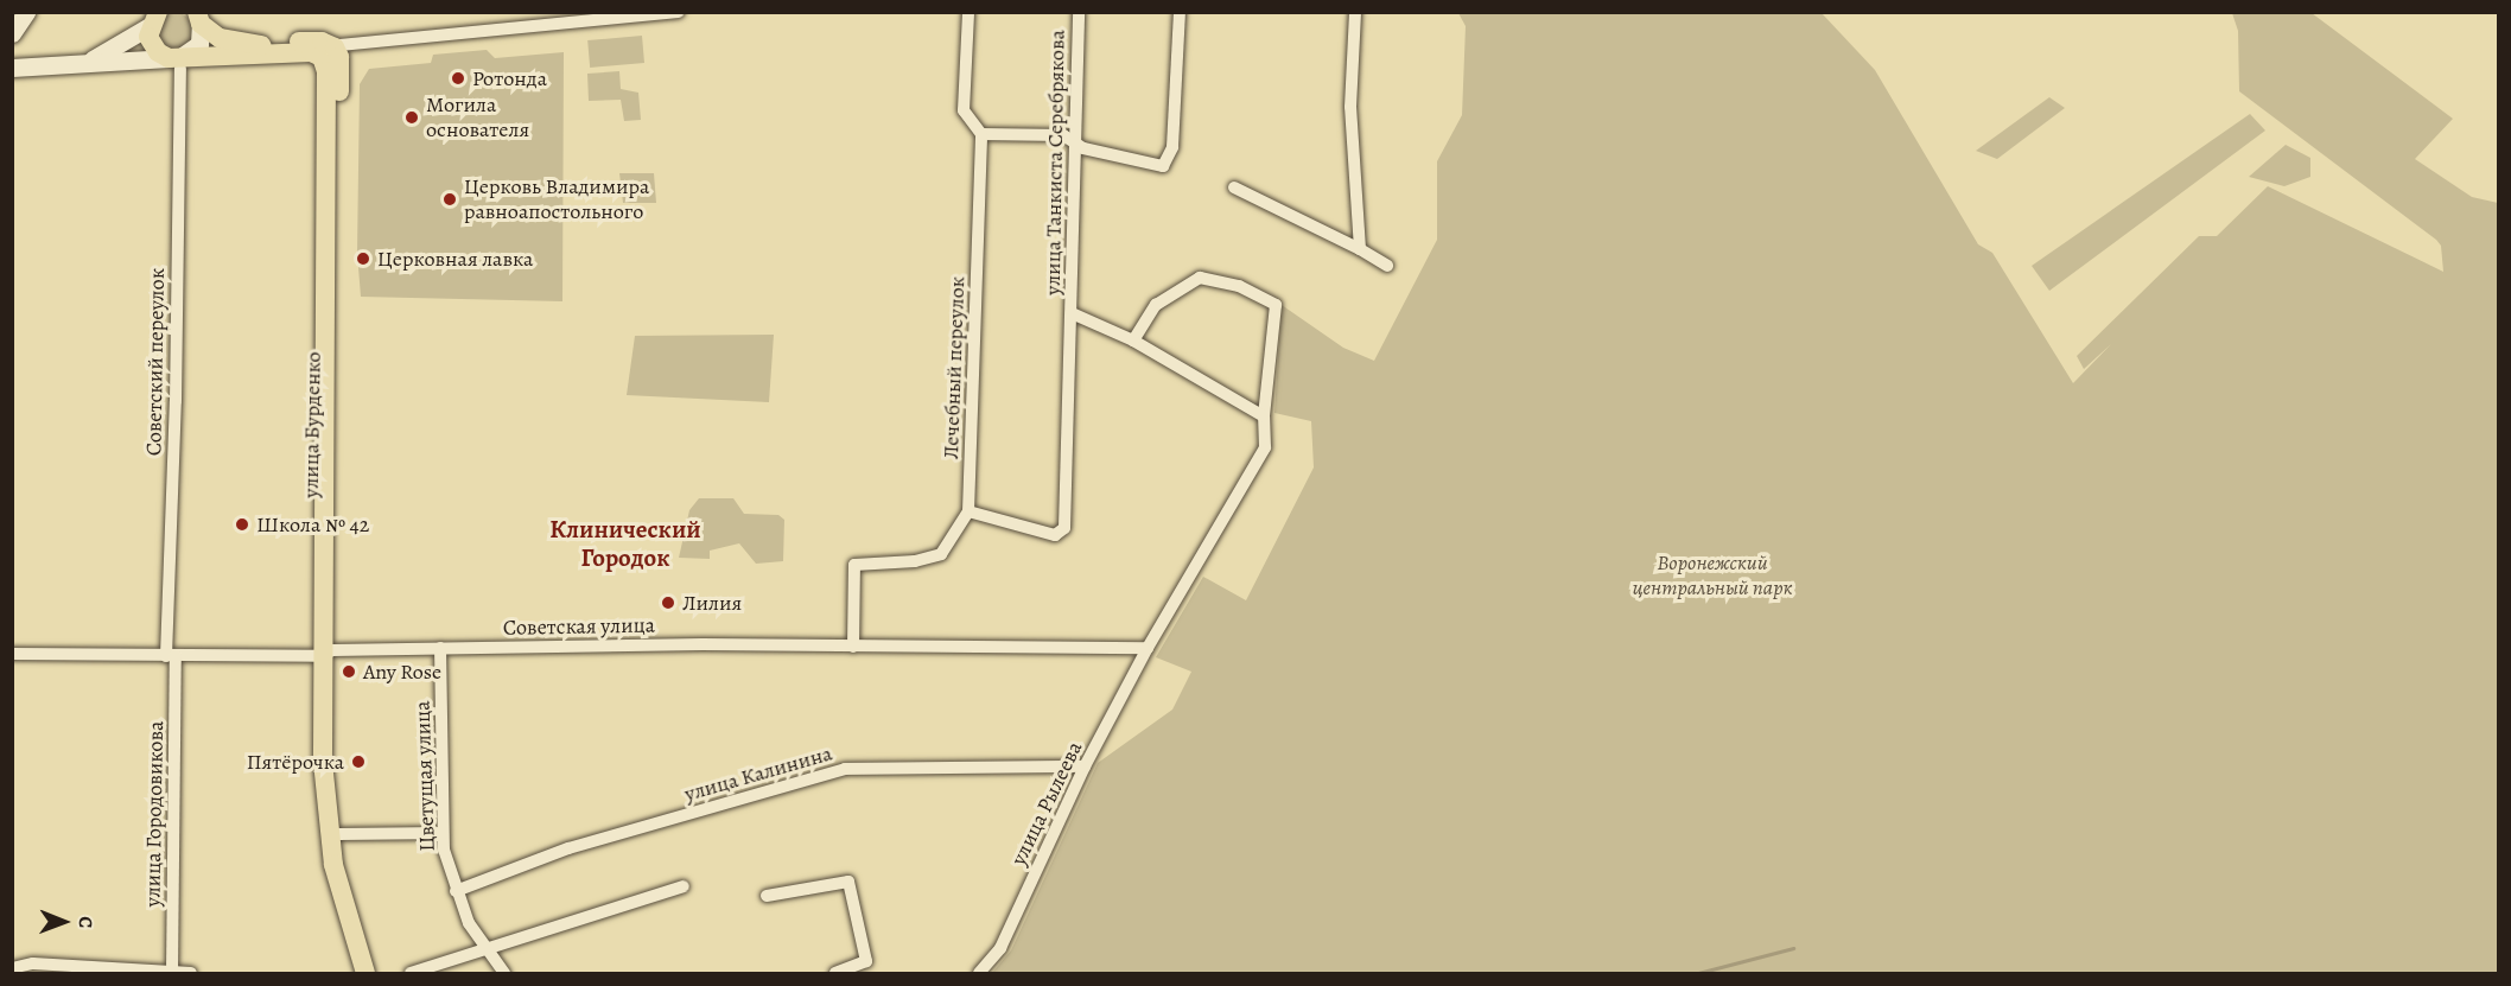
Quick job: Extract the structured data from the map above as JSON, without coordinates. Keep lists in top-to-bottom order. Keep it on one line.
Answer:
{"streets":{"main road":["улица Бурденко"],"street":["улица Танкиста Серебрякова","Советский переулок","Лечебный переулок","Советская улица","улица Калинина","Цветущая улица","улица Рылеева","улица Городовикова"]},"crossings":[["улица Танкиста Серебрякова","Лечебный переулок"],["Советский переулок","Советская улица"],["Советский переулок","улица Городовикова"],["улица Бурденко","Советская улица"],["Советская улица","Цветущая улица"],["Советская улица","улица Рылеева"],["Советская улица","улица Городовикова"],["улица Калинина","Цветущая улица"],["улица Калинина","улица Рылеева"]],"districts":["Клинический Городок"],"parks":["Воронежский центральный парк"],"places":["Ротонда","Могила основателя","Церковь Владимира равноапостольного","Церковная лавка","Школа № 42","Лилия","Any Rose","Пятёрочка"],"north":"right"}
